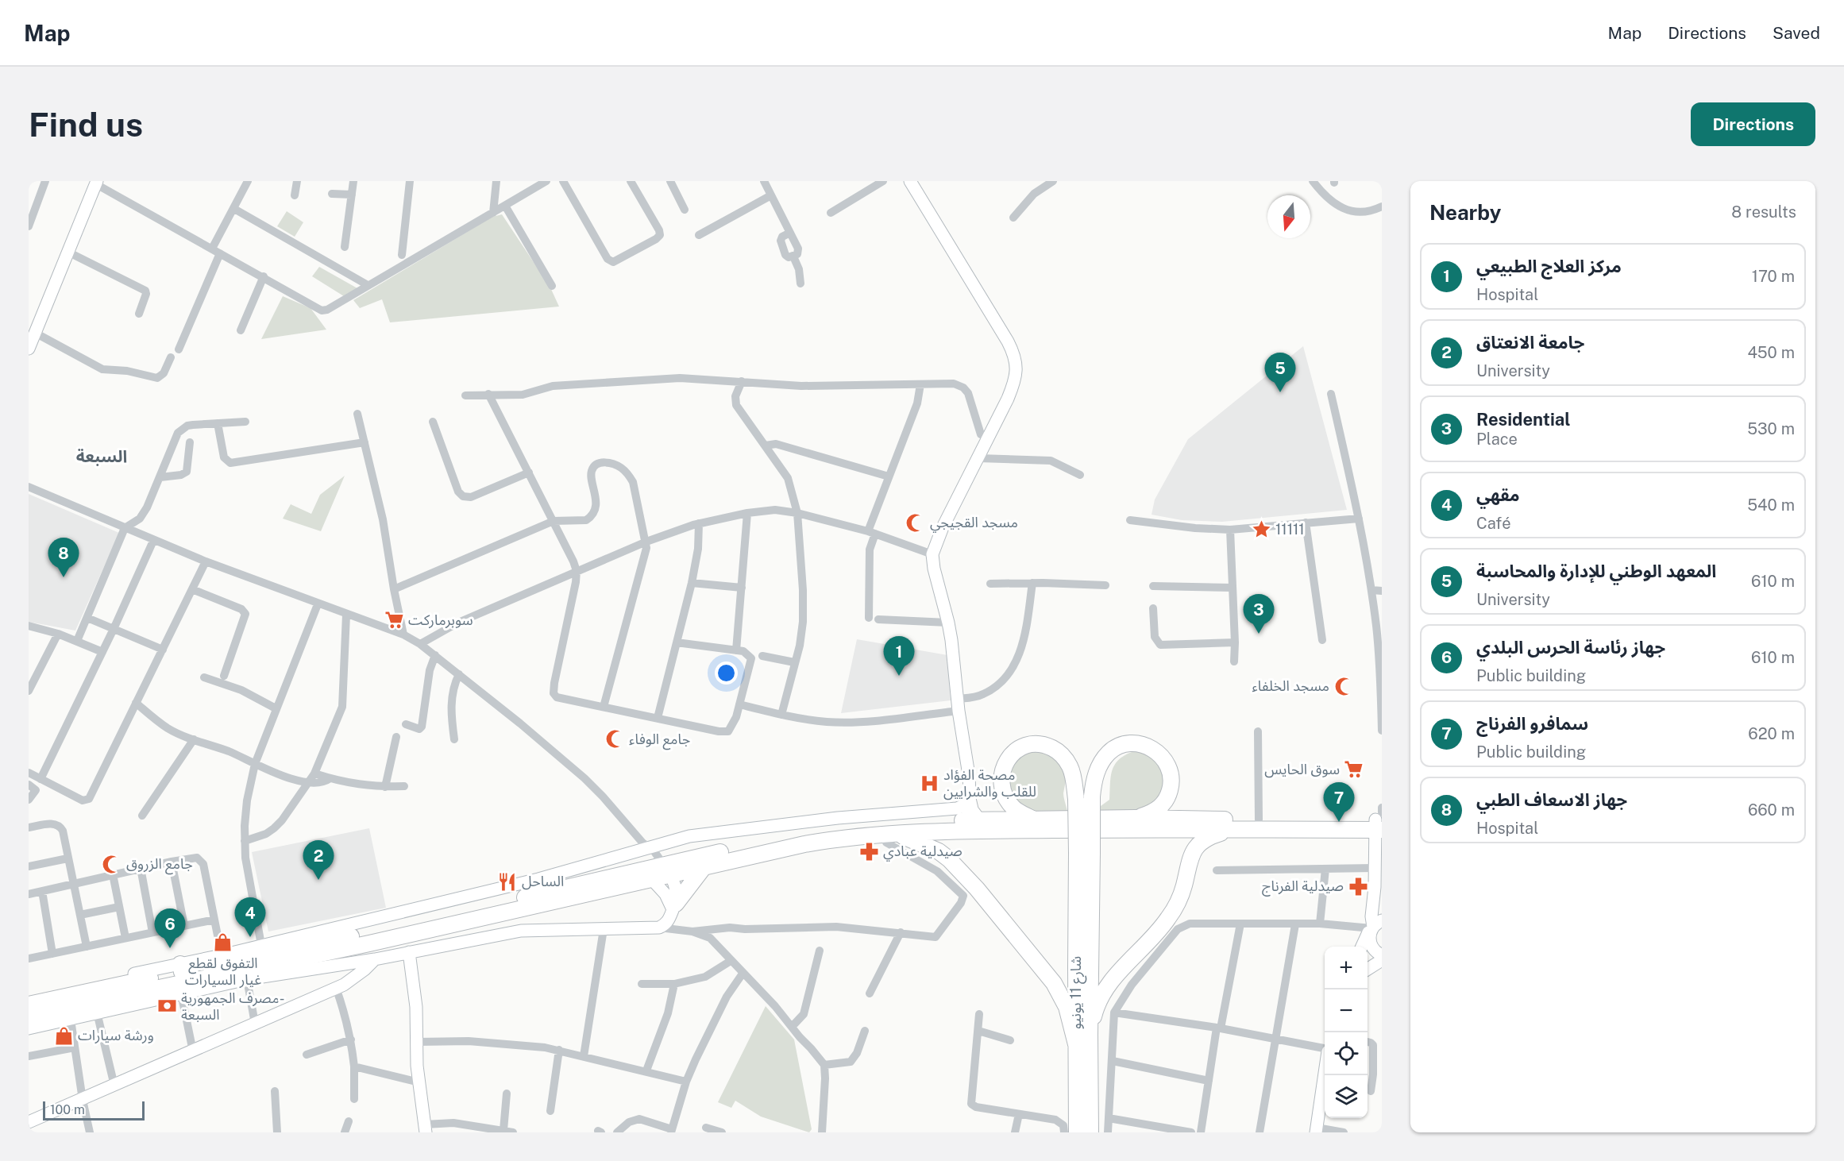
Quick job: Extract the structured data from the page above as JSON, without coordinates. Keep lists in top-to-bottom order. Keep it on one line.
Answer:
{"streets":{"highway":["شارع 11 يونيو"]},"districts":["السبعة"],"places":{"mosque":["مسجد القجيجي","مسجد الخلفاء","جامع الوفاء","جامع الزروق"],"place":["11111"],"supermarket":["سوبرماركت","سوق الحايس"],"hospital":["مصحة الفؤاد للقلب والشرايين"],"pharmacy":["صيدلية عبادي","صيدلية الفرناج"],"restaurant":["الساحل"],"shop":["التفوق لقطع غيار السيارات","ورشة سيارات"],"bank":["مصرف الجمهورية- السبعة"]},"scale_bar":"100 m","north":"bottom","page":{"header":"Map","nav":["Map","Directions","Saved"],"buttons":"Directions","title":"Find us","heading":["Nearby","8 results"],"list":[{"mark":"1","name":"مركز العلاج الطبيعي","note":"Hospital","value":"170 m"},{"mark":"2","name":"جامعة الانعتاق","note":"University","value":"450 m"},{"mark":"3","name":"Residential","note":"Place","value":"530 m"},{"mark":"4","name":"مقهي","note":"Café","value":"540 m"},{"mark":"5","name":"المعهد الوطني للإدارة والمحاسبة","note":"University","value":"610 m"},{"mark":"6","name":"جهاز رئاسة الحرس البلدي","note":"Public building","value":"610 m"},{"mark":"7","name":"سمافرو الفرناج","note":"Public building","value":"620 m"},{"mark":"8","name":"جهاز الاسعاف الطبي","note":"Hospital","value":"660 m"}],"pins":["5","8","3","1","7","2","4","6"],"map_buttons":["+","−"],"scale":"100 m"}}
